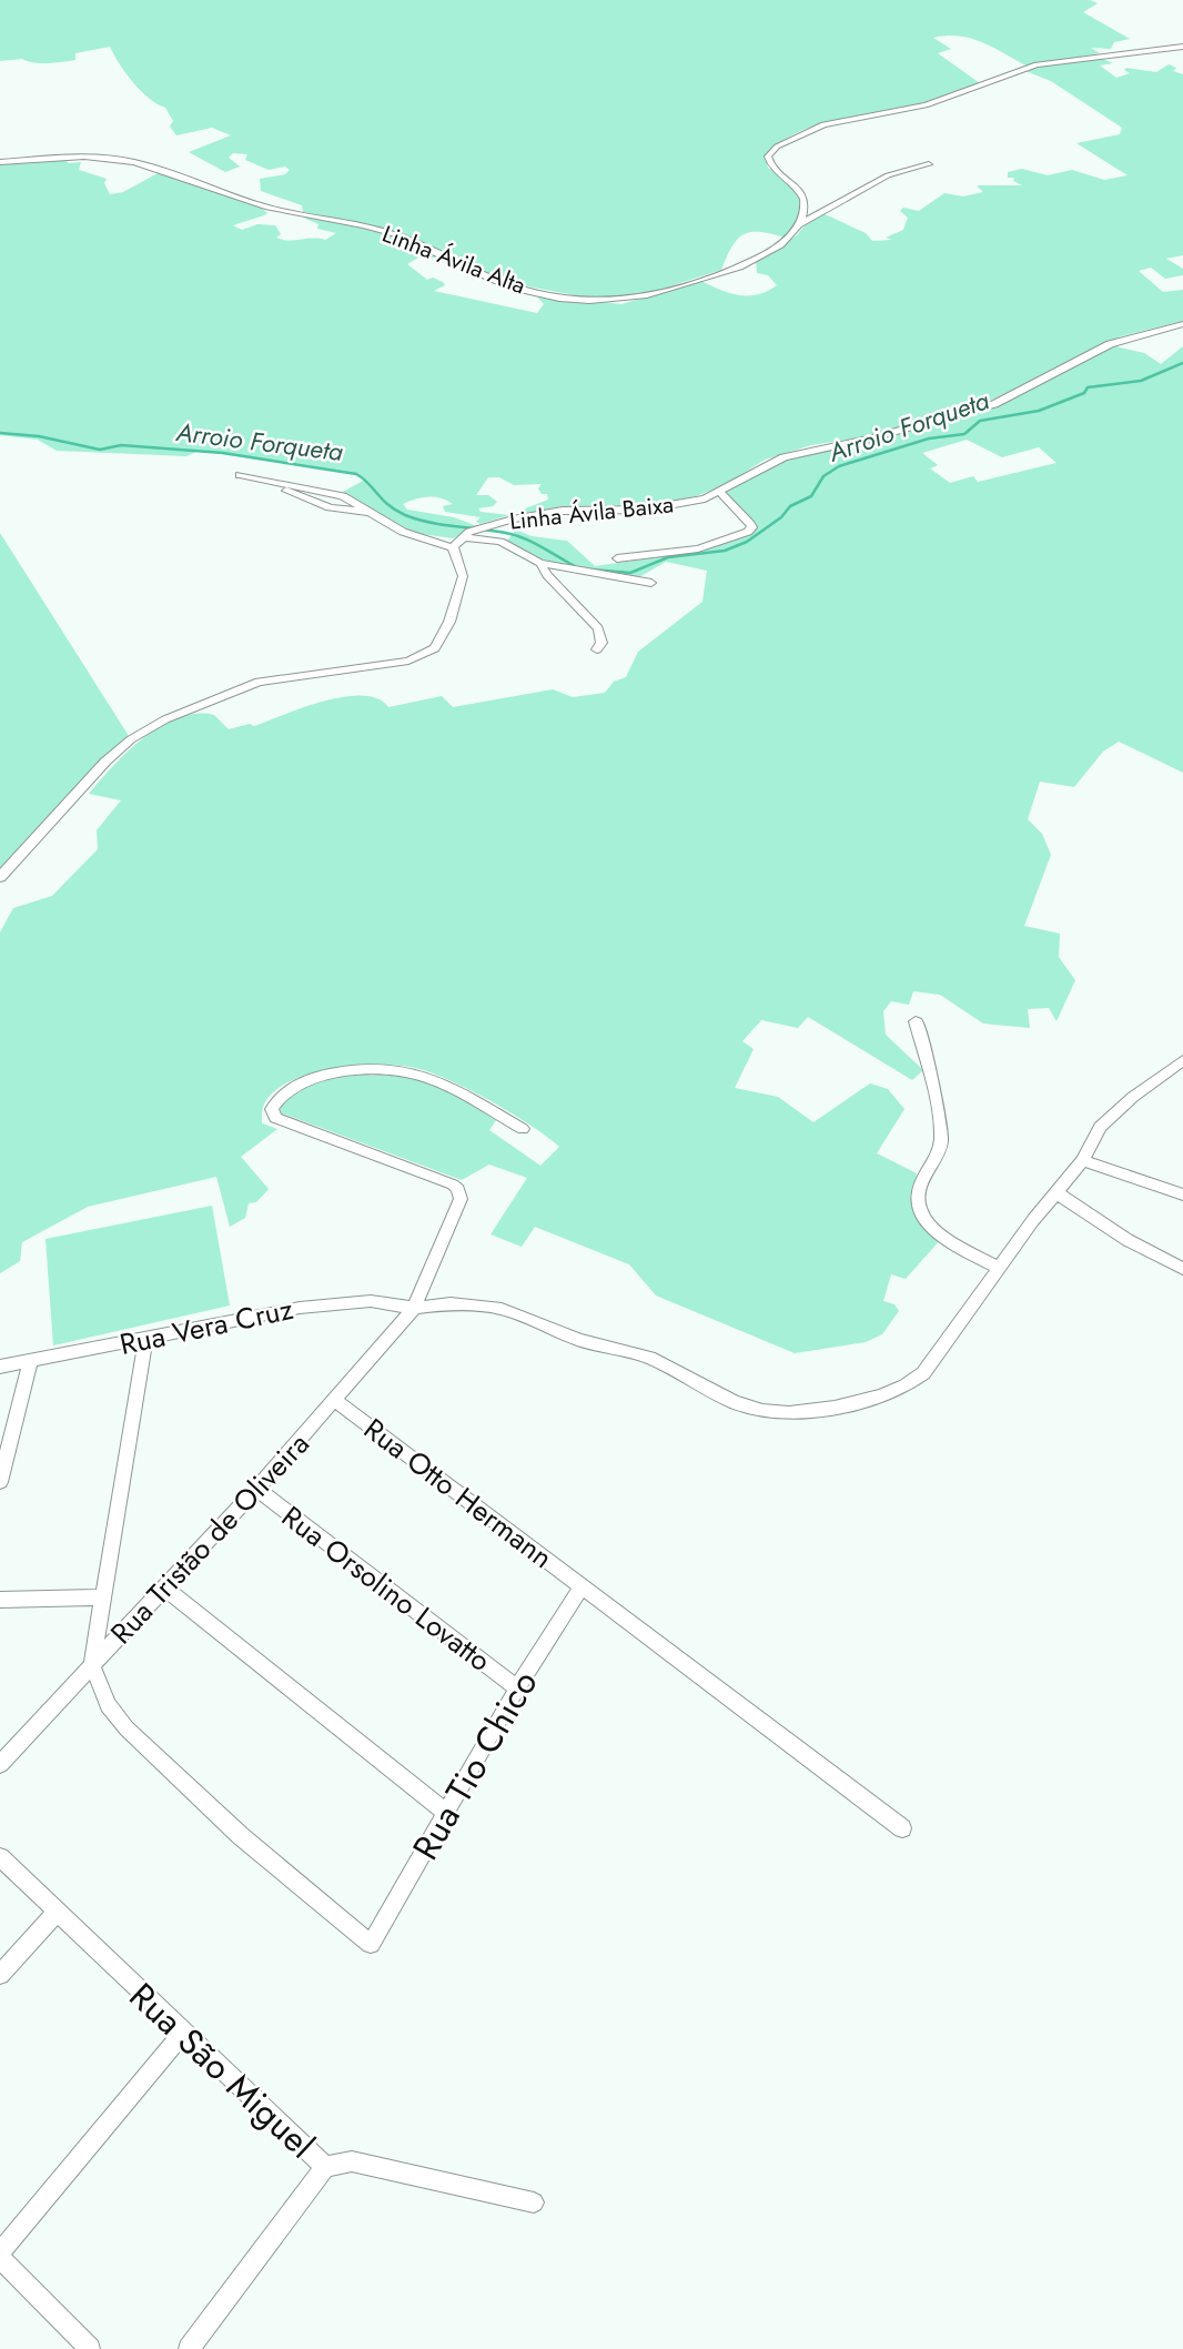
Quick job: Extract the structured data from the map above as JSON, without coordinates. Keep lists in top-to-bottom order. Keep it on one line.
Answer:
{"streets":{"street":["Linha Ávila Alta","Linha Ávila Baixa","Rua Vera Cruz","Rua Otto Hermann","Rua Tristão de Oliveira","Rua Orsolino Lovatto","Rua Tio Chico","Rua São Miguel"]},"crossings":[["Rua Vera Cruz","Rua Tristão de Oliveira"],["Rua Otto Hermann","Rua Tristão de Oliveira"],["Rua Otto Hermann","Rua Tio Chico"],["Rua Tristão de Oliveira","Rua Orsolino Lovatto"],["Rua Orsolino Lovatto","Rua Tio Chico"]],"water":["Arroio Forqueta"]}
